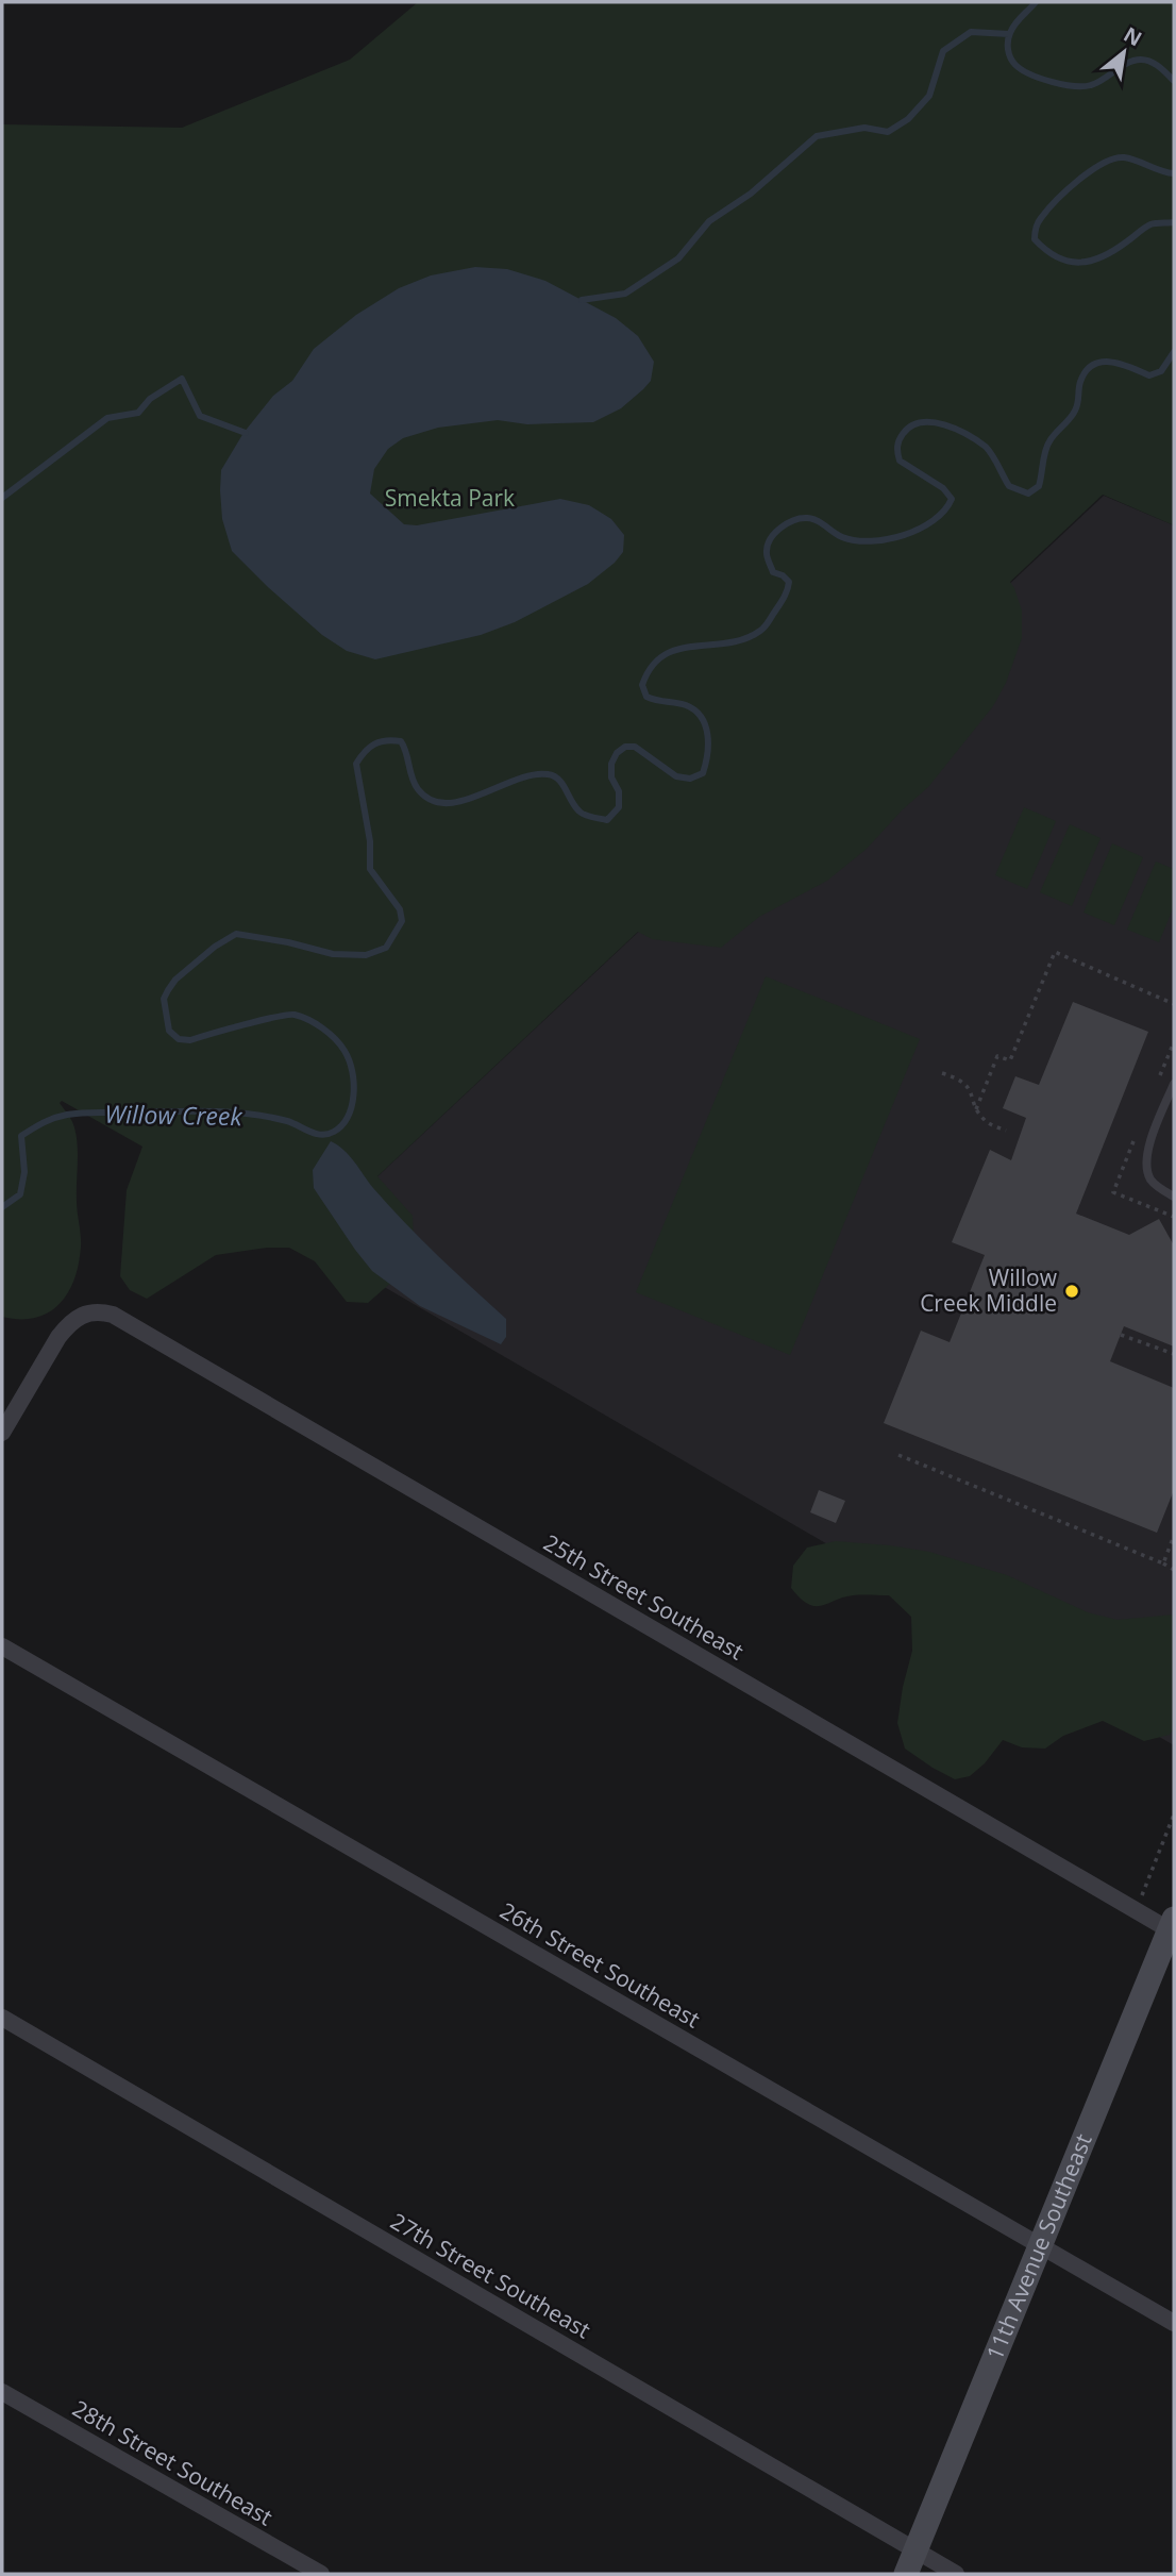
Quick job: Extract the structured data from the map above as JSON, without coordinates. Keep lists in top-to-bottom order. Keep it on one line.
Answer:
{"streets":{"main road":["11th Avenue Southeast"],"street":["25th Street Southeast","26th Street Southeast","27th Street Southeast","28th Street Southeast"]},"crossings":[["25th Street Southeast","11th Avenue Southeast"],["26th Street Southeast","11th Avenue Southeast"],["11th Avenue Southeast","27th Street Southeast"]],"water":["Willow Creek"],"parks":["Smekta Park"],"places":["Willow Creek Middle"],"north":"top right"}
